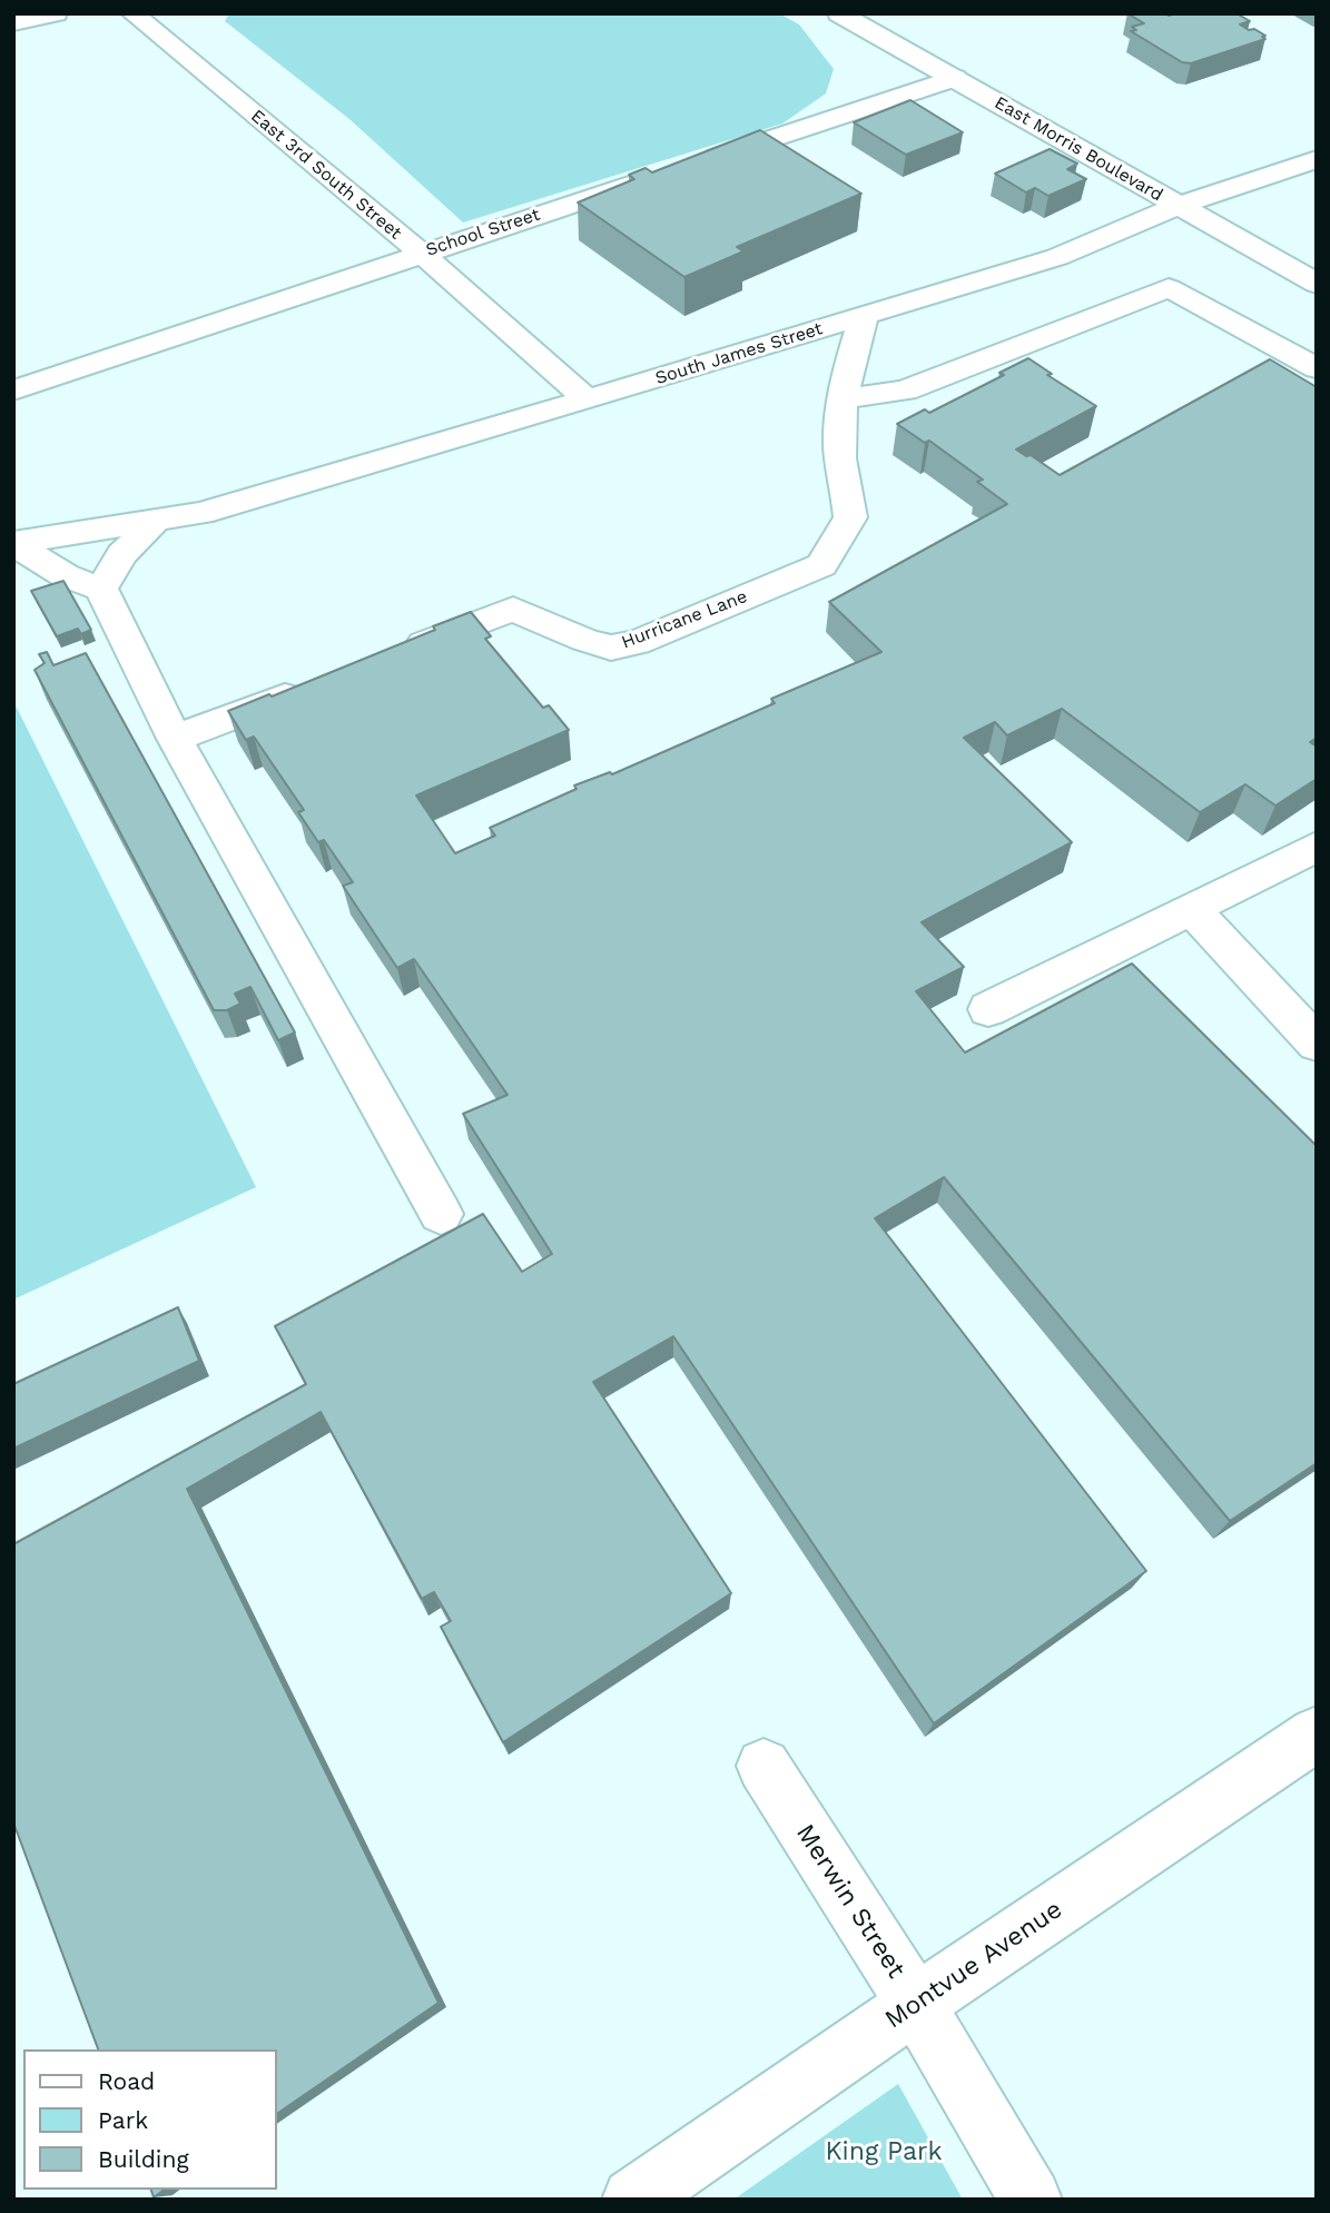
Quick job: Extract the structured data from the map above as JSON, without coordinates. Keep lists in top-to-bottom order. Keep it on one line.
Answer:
{"streets":{"street":["East Morris Boulevard","East 3rd South Street","School Street","South James Street","Hurricane Lane","Merwin Street","Montvue Avenue"]},"crossings":[["East Morris Boulevard","South James Street"],["East 3rd South Street","School Street"],["East 3rd South Street","South James Street"],["South James Street","Hurricane Lane"],["Merwin Street","Montvue Avenue"]],"parks":["King Park"],"legend":["Road","Park","Building"]}
